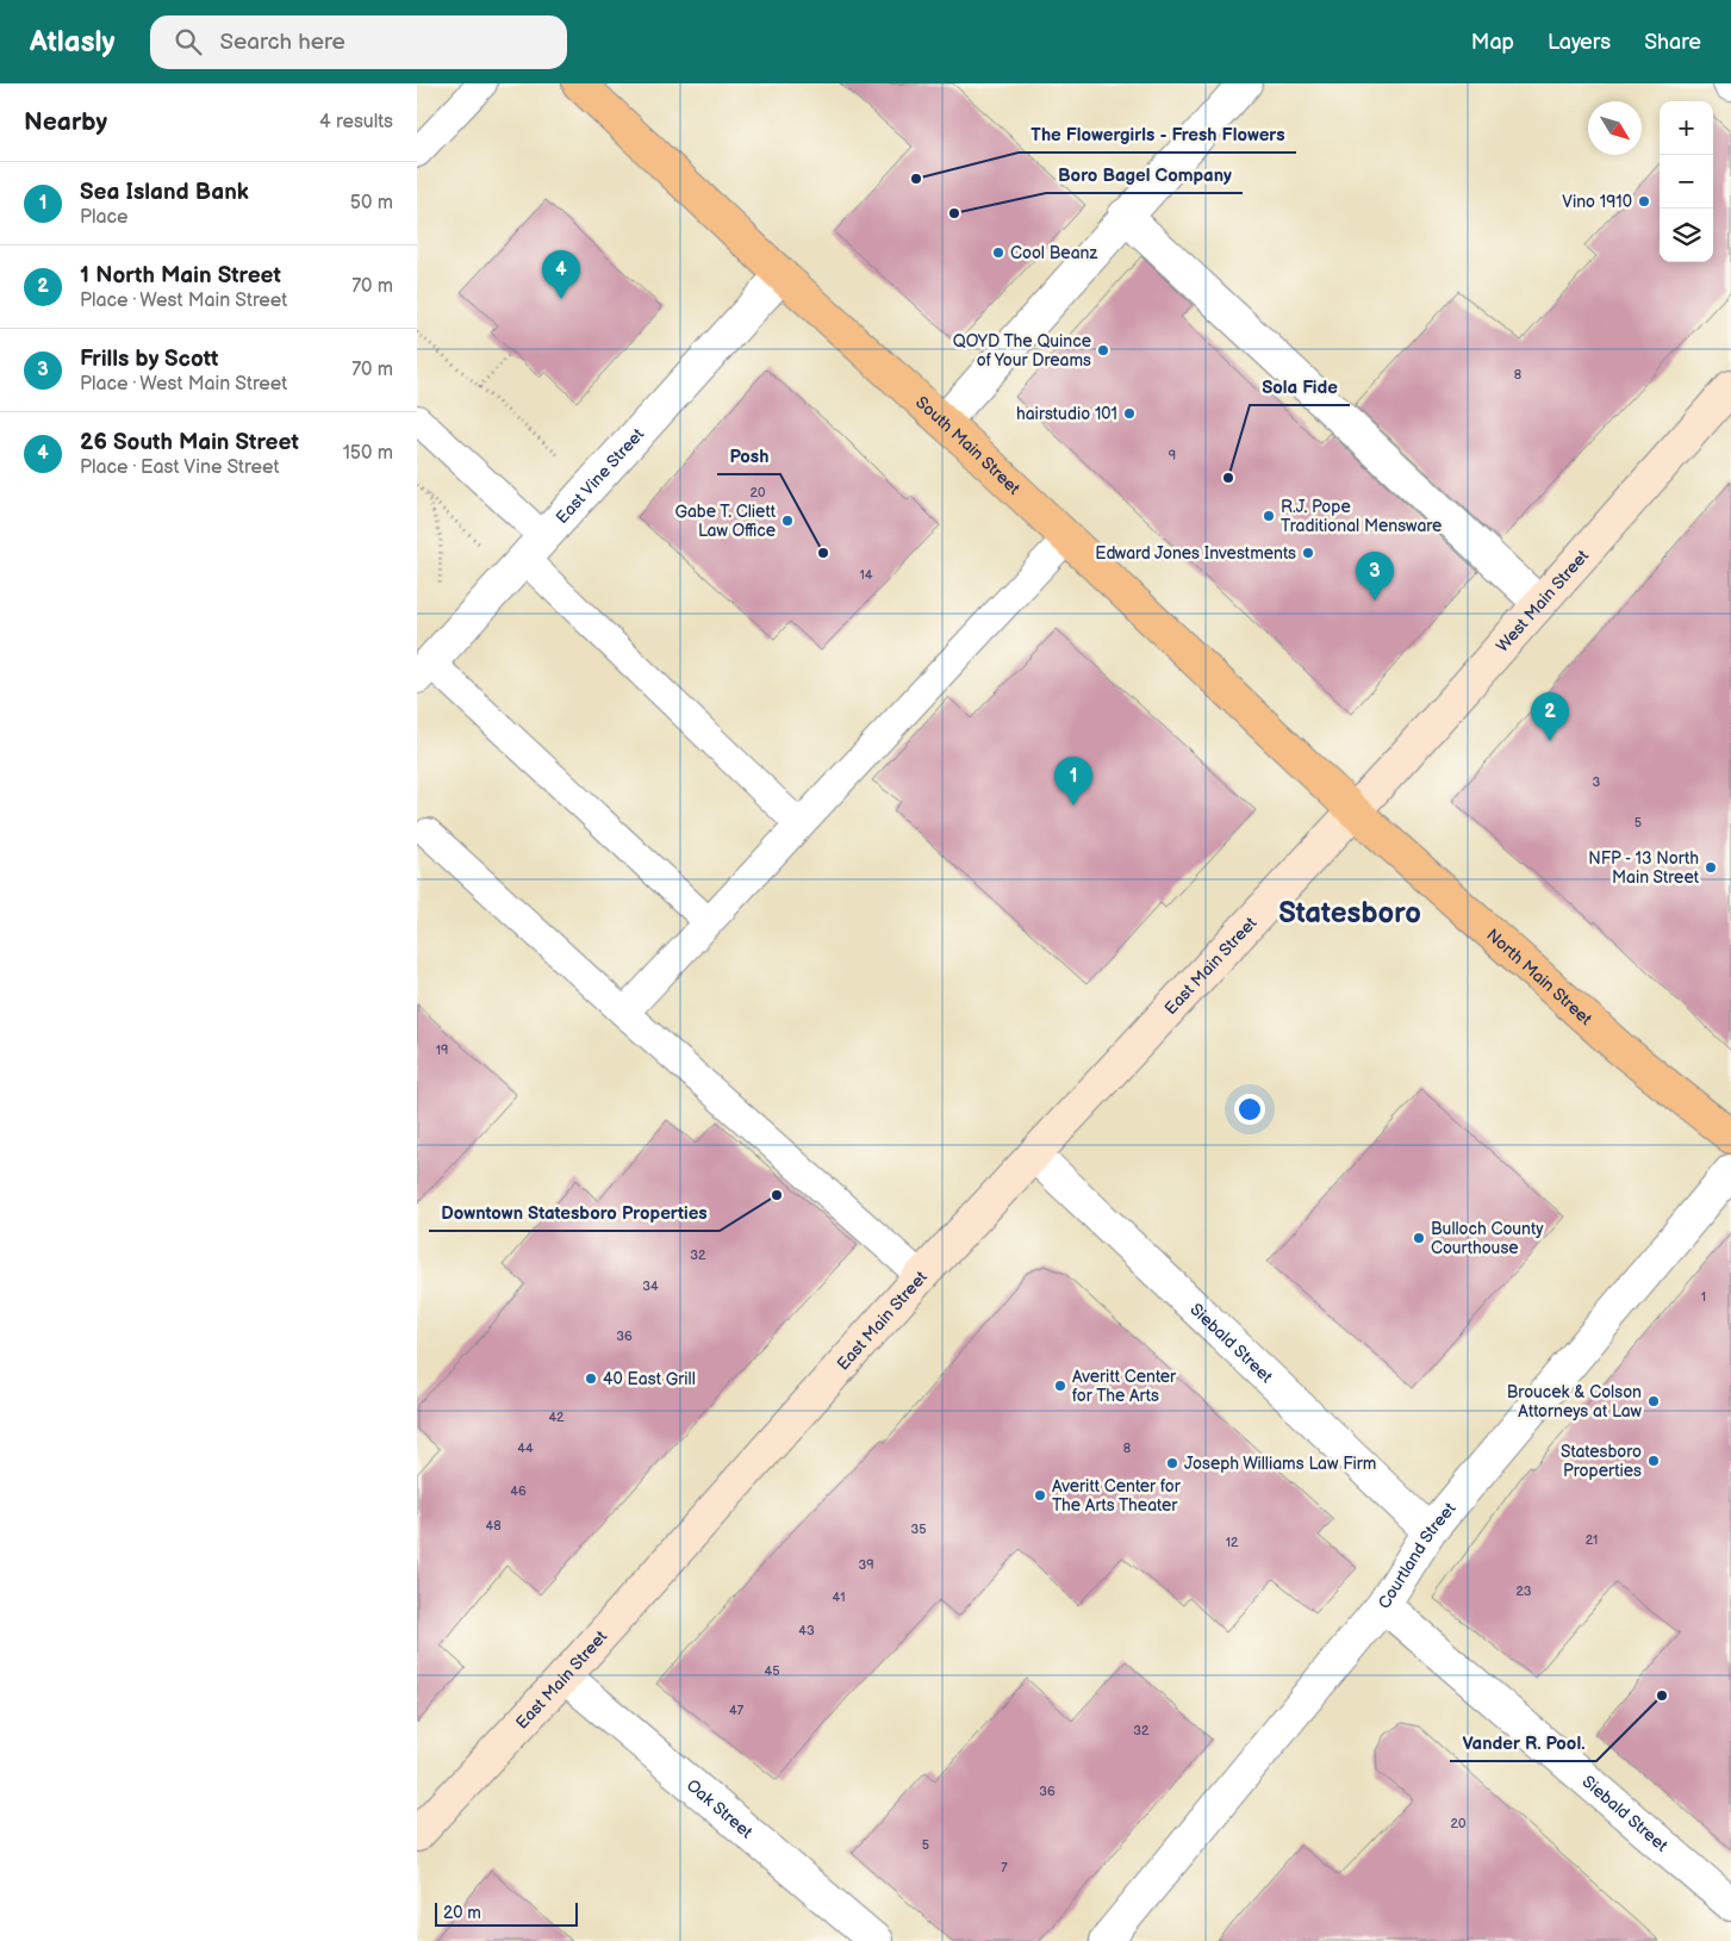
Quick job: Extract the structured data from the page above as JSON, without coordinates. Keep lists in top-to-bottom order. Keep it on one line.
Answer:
{"streets":{"main road":["South Main Street","West Main Street","East Main Street","North Main Street"],"street":["East Vine Street","Siebald Street","Courtland Street","Oak Street"]},"crossings":[["South Main Street","East Vine Street"],["South Main Street","West Main Street"],["South Main Street","East Main Street"],["South Main Street","North Main Street"],["West Main Street","East Main Street"],["West Main Street","North Main Street"],["East Main Street","North Main Street"],["East Main Street","Siebald Street"],["East Main Street","Oak Street"],["Siebald Street","Courtland Street"]],"districts":["Statesboro"],"places":["The Flowergirls - Fresh Flowers","Vino 1910","Boro Bagel Company","Cool Beanz","QOYD The Quince of Your Dreams","hairstudio 101","Sola Fide","R.J. Pope Traditional Mensware","Gabe T. Cliett Law Office","Posh","Edward Jones Investments","NFP - 13 North Main Street","Downtown Statesboro Properties","Bulloch County Courthouse","40 East Grill","Averitt Center for The Arts","Broucek & Colson Attorneys at Law","Statesboro Properties","Joseph Williams Law Firm","Averitt Center for The Arts Theater","Vander R. Pool."],"house_numbers":["8","9","20","14","3","5","19","32","34","1","36","42","44","8","46","48","35","21","12","39","23","41","43","45","47","32","36","20","5","7"],"scale_bar":"20 m","north":"bottom right","page":{"header":"Atlasly","search":"Search here","nav":["Map","Layers","Share"],"heading":["Nearby","4 results"],"map_buttons":["+","−"],"list":[{"mark":"1","name":"Sea Island Bank","note":"Place","value":"50 m"},{"mark":"2","name":"1 North Main Street","note":"Place · West Main Street","value":"70 m"},{"mark":"3","name":"Frills by Scott","note":"Place · West Main Street","value":"70 m"},{"mark":"4","name":"26 South Main Street","note":"Place · East Vine Street","value":"150 m"}],"pins":["4","3","2","1"],"scale":"20 m"}}
